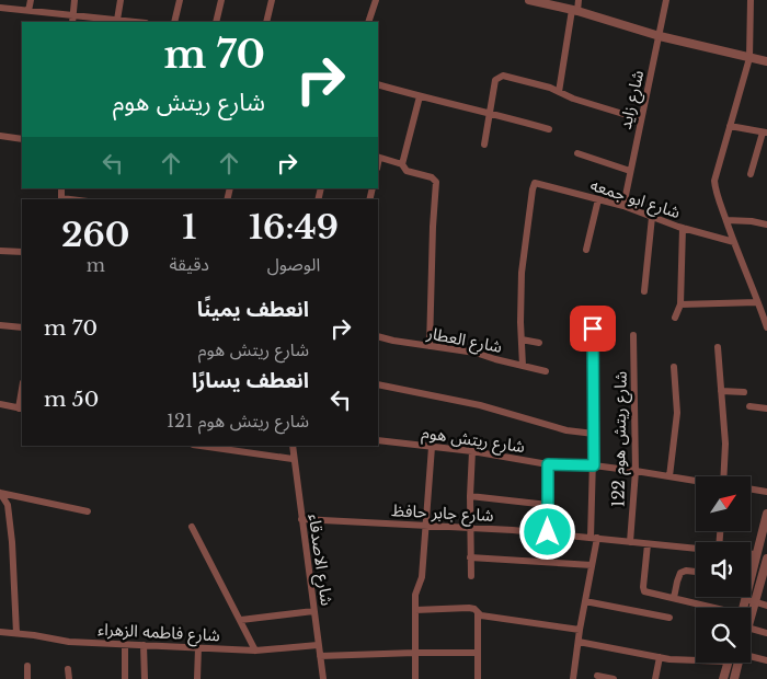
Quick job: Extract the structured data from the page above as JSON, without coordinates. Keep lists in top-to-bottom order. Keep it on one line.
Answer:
{"streets":{"street":["شارع زايد","شارع ابو جمعه","شارع العطار","شارع ريتش هوم","شارع ريتش هوم 122","شارع جابر حافظ","شارع الاصدقاء","شارع فاطمه الزهراء"]},"crossings":[["شارع زايد","شارع ابو جمعه"],["شارع ريتش هوم","شارع ريتش هوم 122"],["شارع ريتش هوم 122","شارع جابر حافظ"],["شارع جابر حافظ","شارع الاصدقاء"],["شارع الاصدقاء","شارع فاطمه الزهراء"]],"north":"top right","page":{"turn":["70 m","شارع ريتش هوم"],"eta":["16:49","الوصول","1","دقيقة","260","m"],"list":[{"name":"انعطف يمينًا","note":"شارع ريتش هوم","value":"70 m"},{"name":"انعطف يسارًا","note":"شارع ريتش هوم 121","value":"50 m"}]}}
